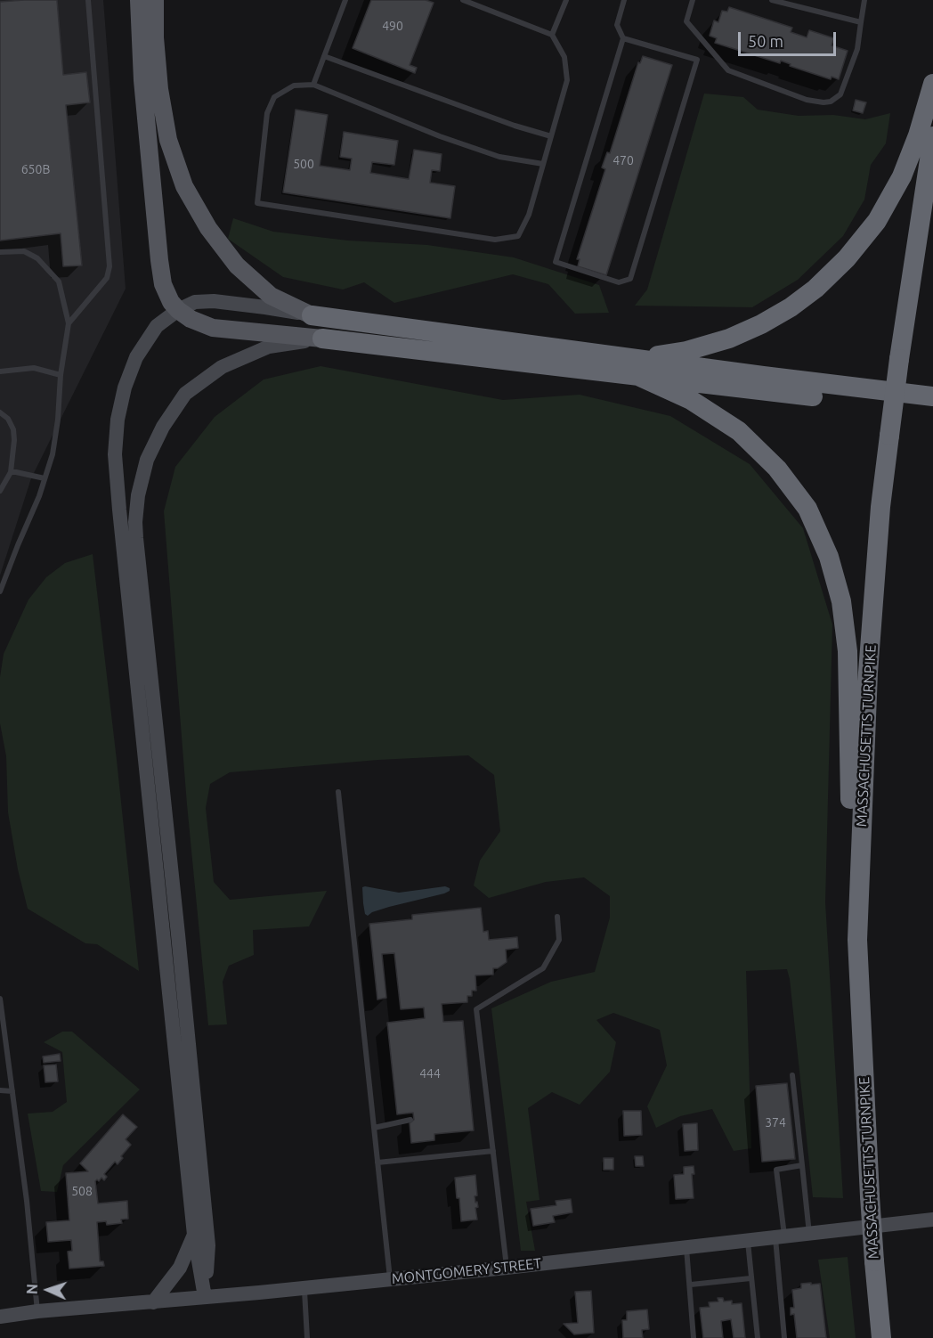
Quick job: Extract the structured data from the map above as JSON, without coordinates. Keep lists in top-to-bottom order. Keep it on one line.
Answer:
{"streets":{"highway":["MASSACHUSETTS TURNPIKE"],"main road":["MONTGOMERY STREET"]},"house_numbers":["490","470","500","650B","444","374","508"],"scale_bar":"50 m","north":"left"}
